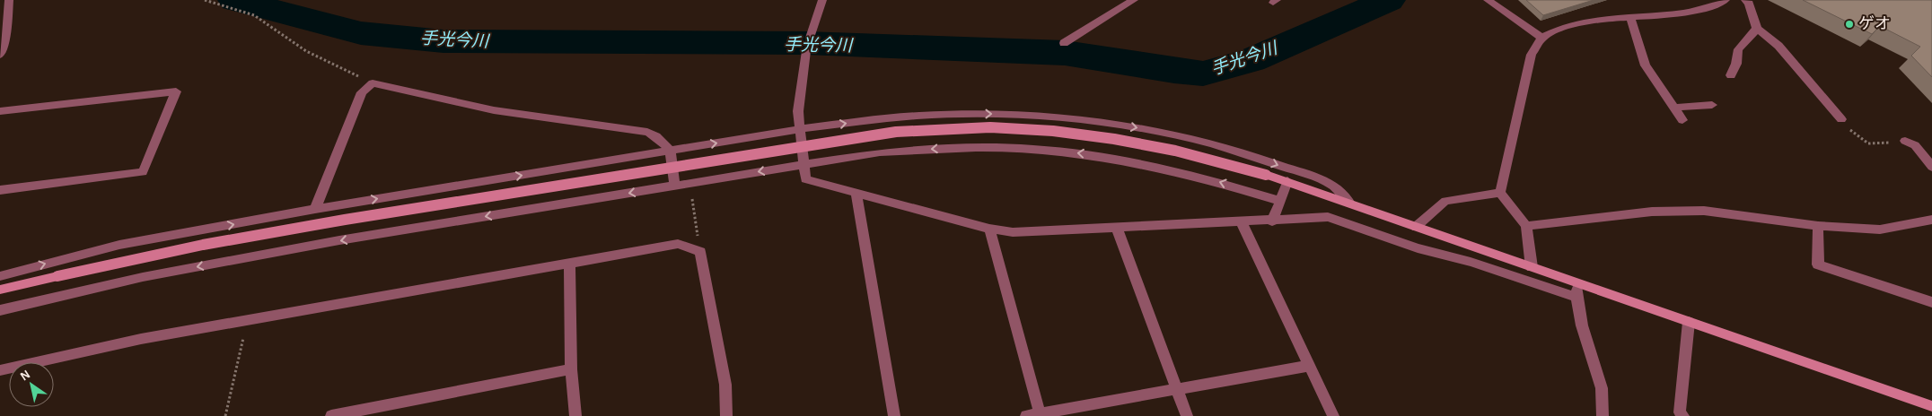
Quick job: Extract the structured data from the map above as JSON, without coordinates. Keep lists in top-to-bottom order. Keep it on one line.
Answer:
{"water":["手光今川"],"places":["ゲオ"],"north":"top left"}
